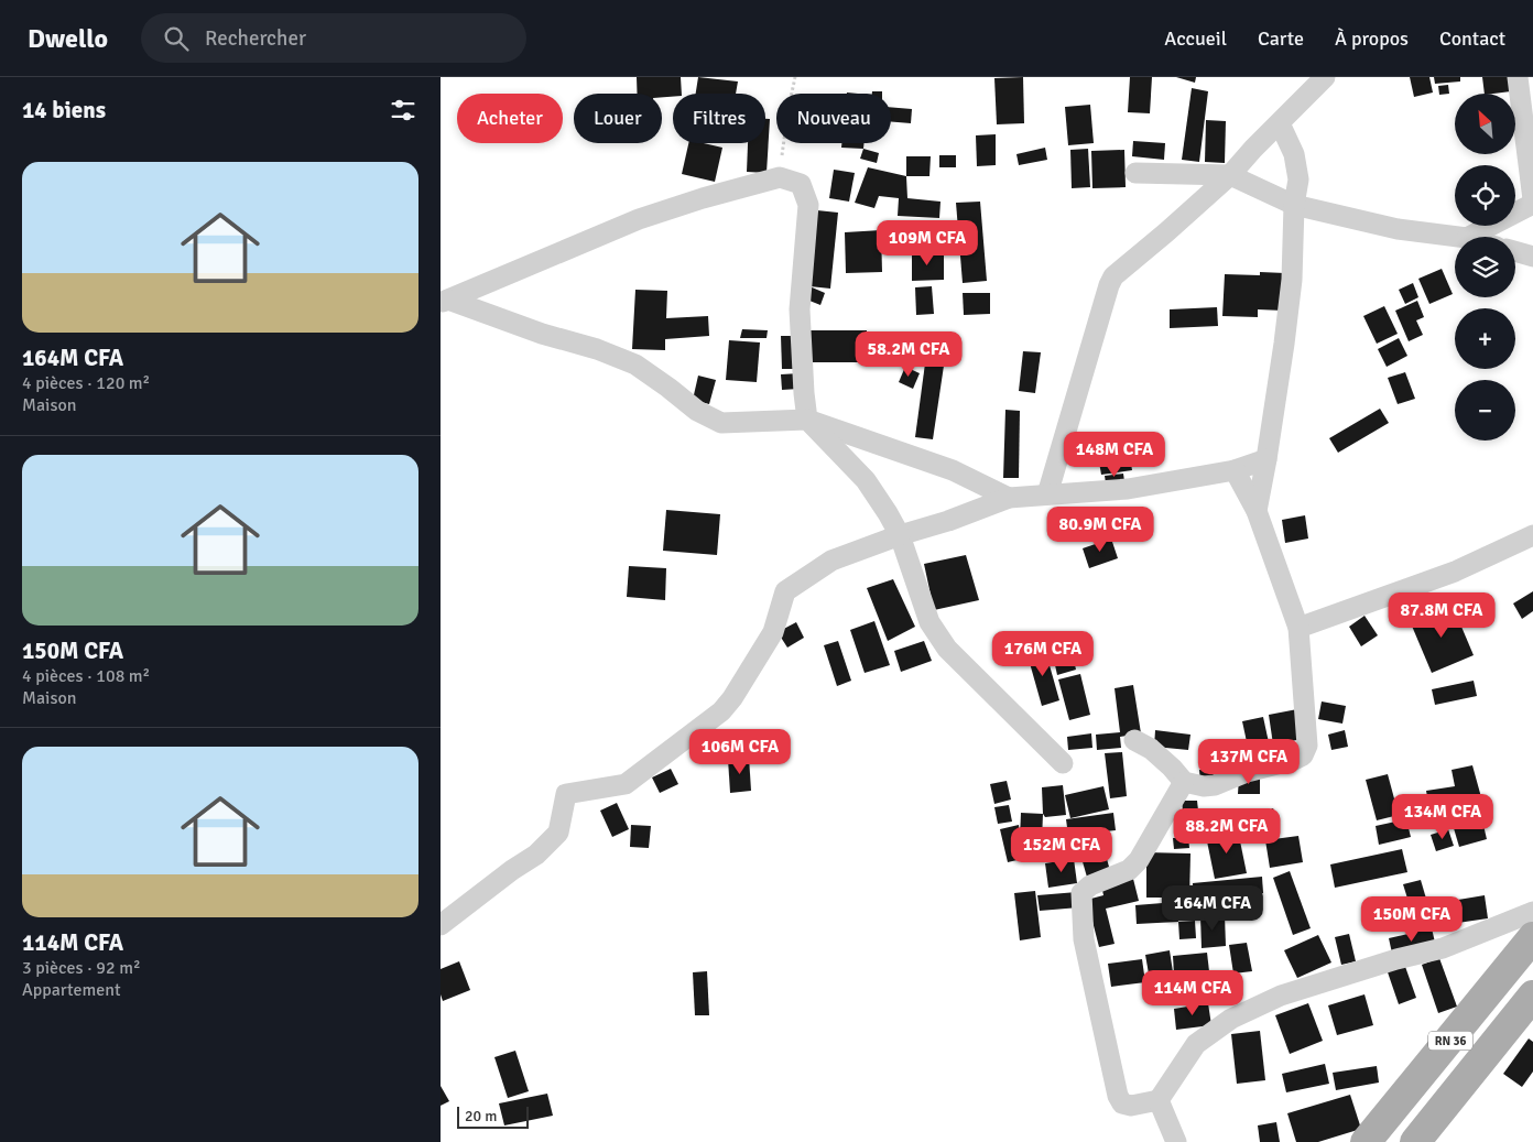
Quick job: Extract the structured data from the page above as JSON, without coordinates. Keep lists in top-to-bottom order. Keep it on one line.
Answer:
{"streets":{"main road":["RN 36"]},"scale_bar":"20 m","north":"top left","page":{"header":"Dwello","search":"Rechercher","nav":["Accueil","Carte","À propos","Contact"],"heading":"14 biens","map_buttons":["+","−"],"chip":["Acheter","Louer","Filtres","Nouveau"],"list":[{"name":"164M CFA","note":"4 pièces · 120 m² · Maison"},{"name":"150M CFA","note":"4 pièces · 108 m² · Maison"},{"name":"114M CFA","note":"3 pièces · 92 m² · Appartement"}],"price":["109M CFA","58.2M CFA","148M CFA","80.9M CFA","87.8M CFA","176M CFA","106M CFA","137M CFA","134M CFA","88.2M CFA","152M CFA","164M CFA","150M CFA","114M CFA"],"scale":"20 m"}}
